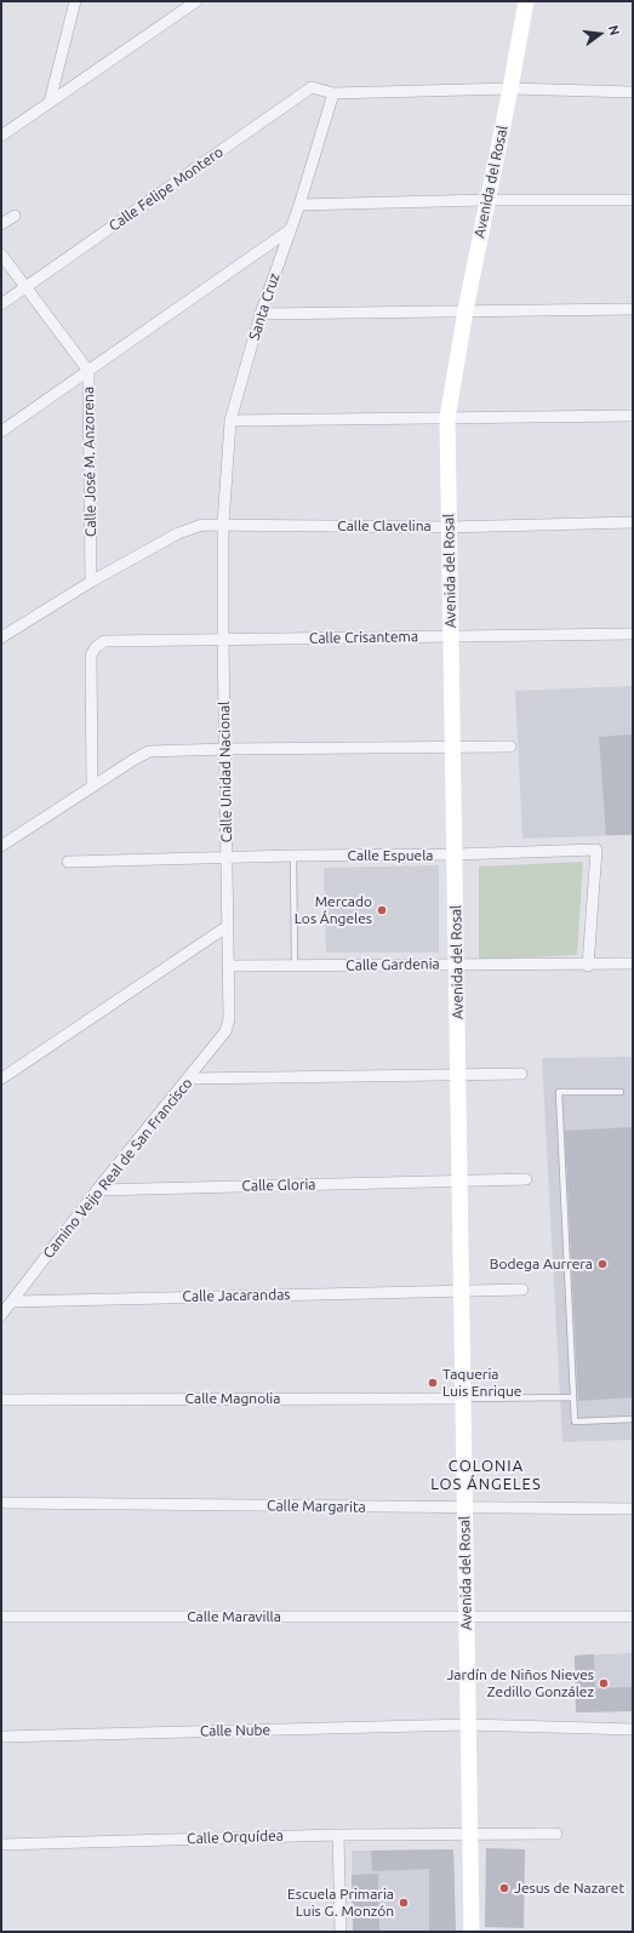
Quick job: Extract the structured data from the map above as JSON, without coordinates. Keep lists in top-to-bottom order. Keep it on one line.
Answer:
{"streets":{"street":["Avenida del Rosal","Calle Felipe Montero","Santa Cruz","Calle José M. Anzorena","Calle Clavelina","Calle Crisantema","Calle Unidad Nacional","Calle Espuela","Calle Gardenia","Camino Veijo Real de San Francisco","Calle Gloria","Calle Jacarandas","Calle Magnolia","Calle Margarita","Calle Maravilla","Calle Nube","Calle Orquídea"]},"crossings":[["Avenida del Rosal","Calle Clavelina"],["Avenida del Rosal","Calle Crisantema"],["Avenida del Rosal","Calle Espuela"],["Avenida del Rosal","Calle Gardenia"],["Avenida del Rosal","Calle Gloria"],["Avenida del Rosal","Calle Jacarandas"],["Avenida del Rosal","Calle Magnolia"],["Avenida del Rosal","Calle Margarita"],["Avenida del Rosal","Calle Maravilla"],["Avenida del Rosal","Calle Nube"],["Avenida del Rosal","Calle Orquídea"],["Calle Felipe Montero","Santa Cruz"],["Calle Felipe Montero","Calle José M. Anzorena"],["Santa Cruz","Calle Clavelina"],["Santa Cruz","Calle Unidad Nacional"],["Calle José M. Anzorena","Calle Clavelina"],["Calle Clavelina","Calle Unidad Nacional"],["Calle Crisantema","Calle Unidad Nacional"],["Calle Unidad Nacional","Calle Espuela"],["Calle Unidad Nacional","Calle Gardenia"],["Calle Unidad Nacional","Camino Veijo Real de San Francisco"],["Calle Espuela","Calle Gardenia"],["Camino Veijo Real de San Francisco","Calle Gloria"],["Camino Veijo Real de San Francisco","Calle Jacarandas"]],"districts":["COLONIA LOS ÁNGELES"],"places":["Mercado Los Ángeles","Bodega Aurrera","Taqueria Luis Enrique","Jardín de Niños Nieves Zedillo González","Jesus de Nazaret","Escuela Primaria Luis G. Monzón"],"north":"right"}
